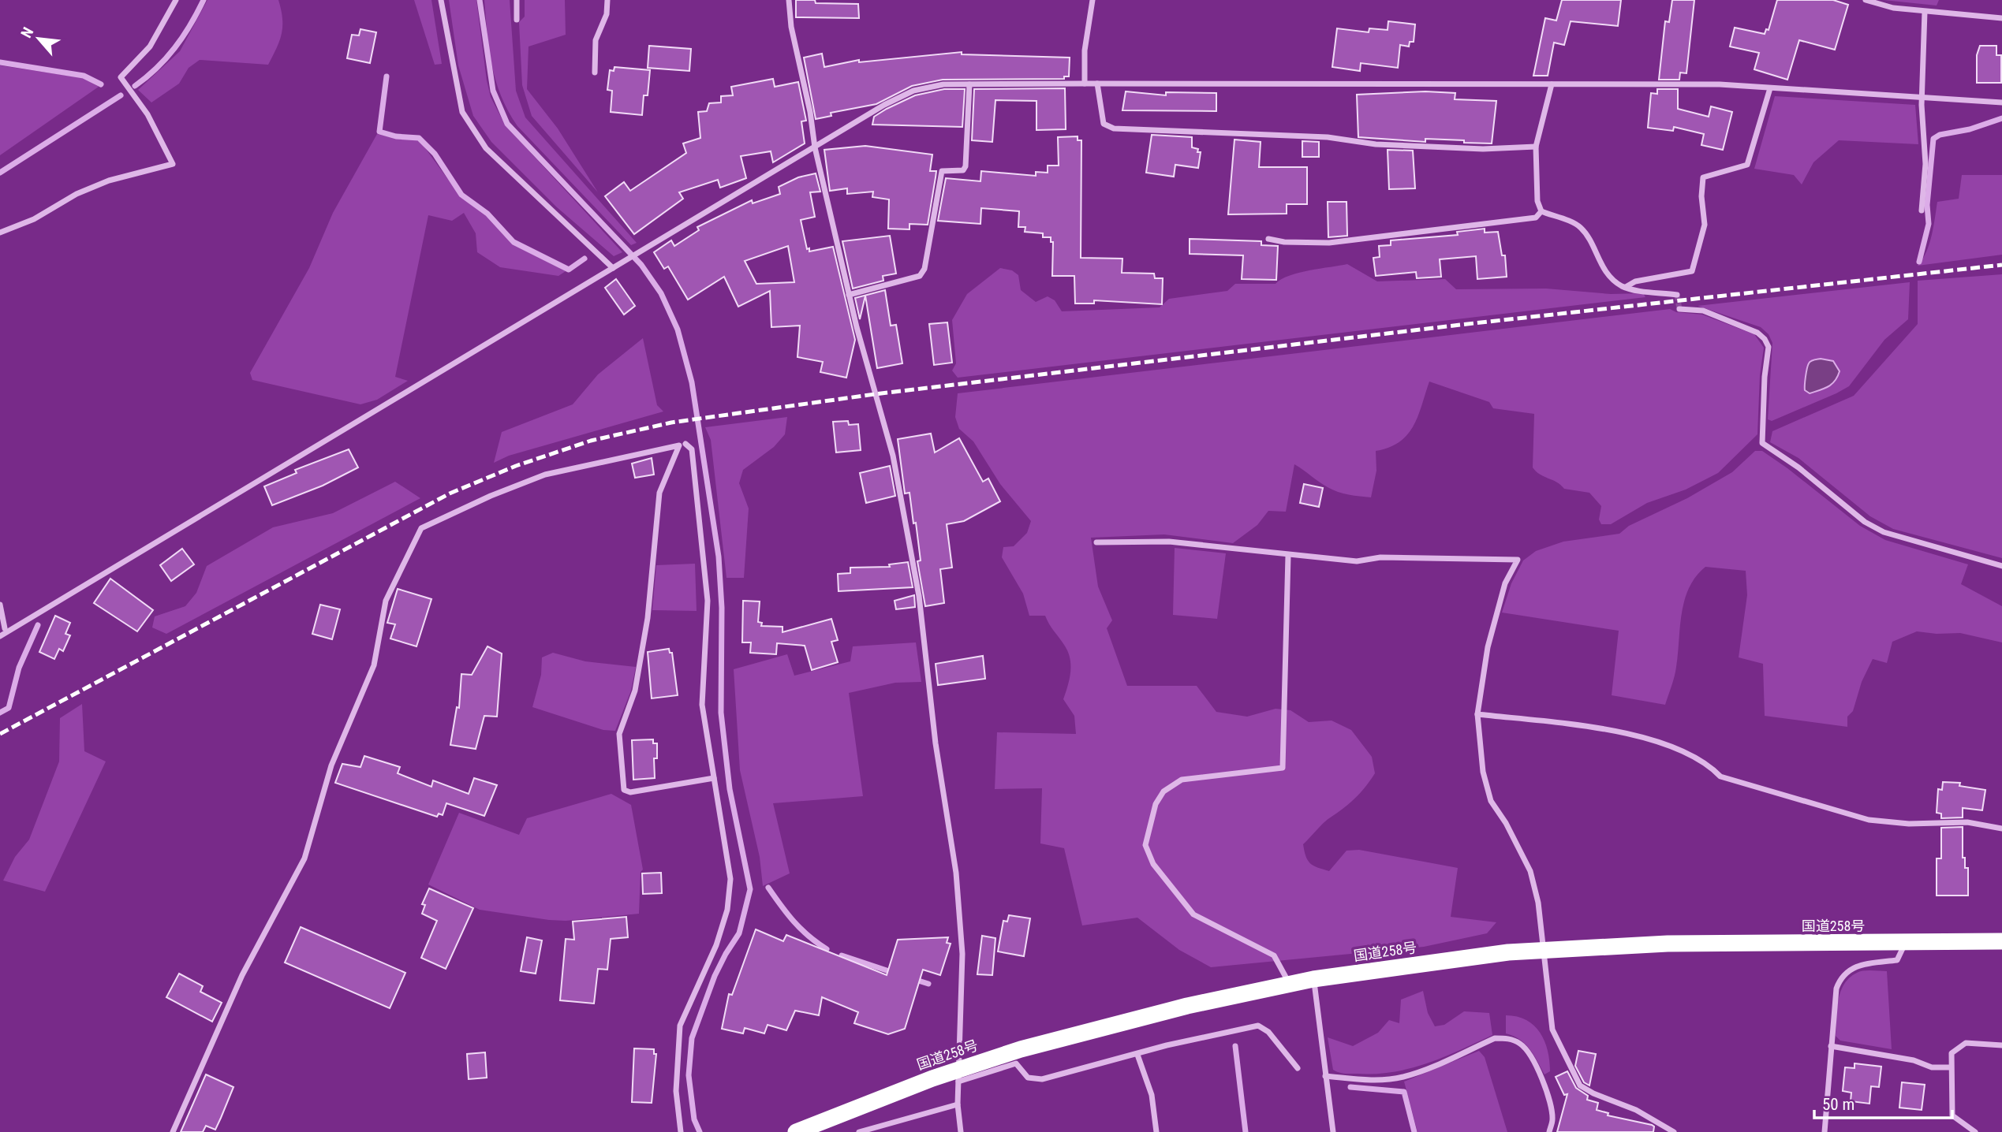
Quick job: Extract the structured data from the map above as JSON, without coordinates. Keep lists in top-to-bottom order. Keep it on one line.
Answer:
{"streets":{"highway":["国道258号"]},"scale_bar":"50 m","north":"top left"}
